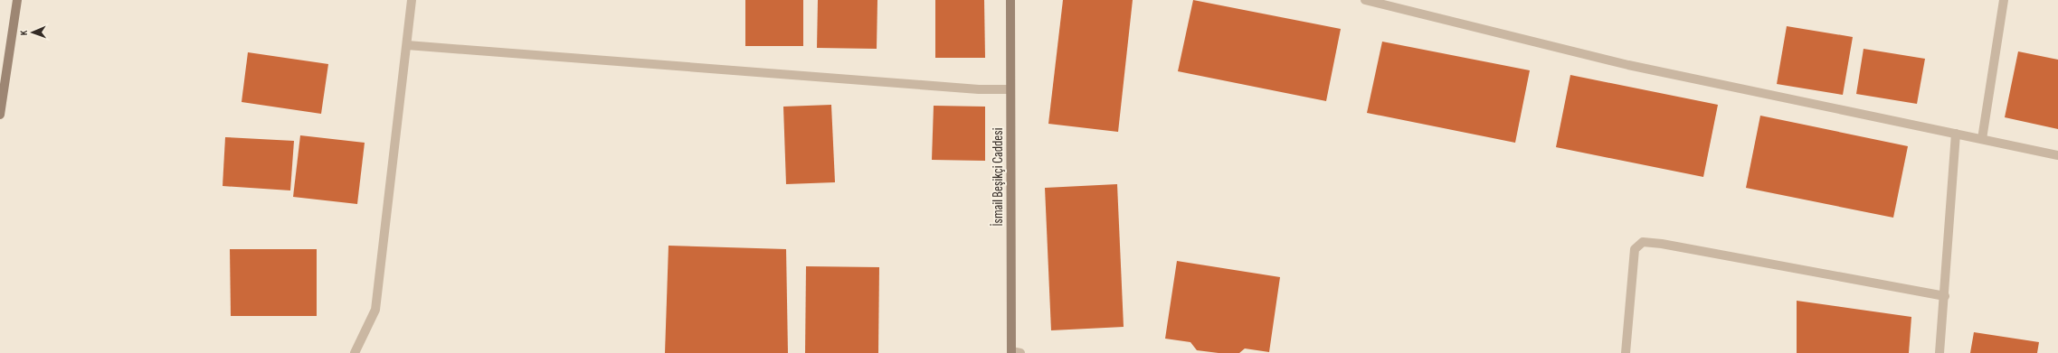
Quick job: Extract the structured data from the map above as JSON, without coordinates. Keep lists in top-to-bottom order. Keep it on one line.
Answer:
{"streets":{"street":["İsmail Beşikçi Caddesi"]},"north":"left"}
